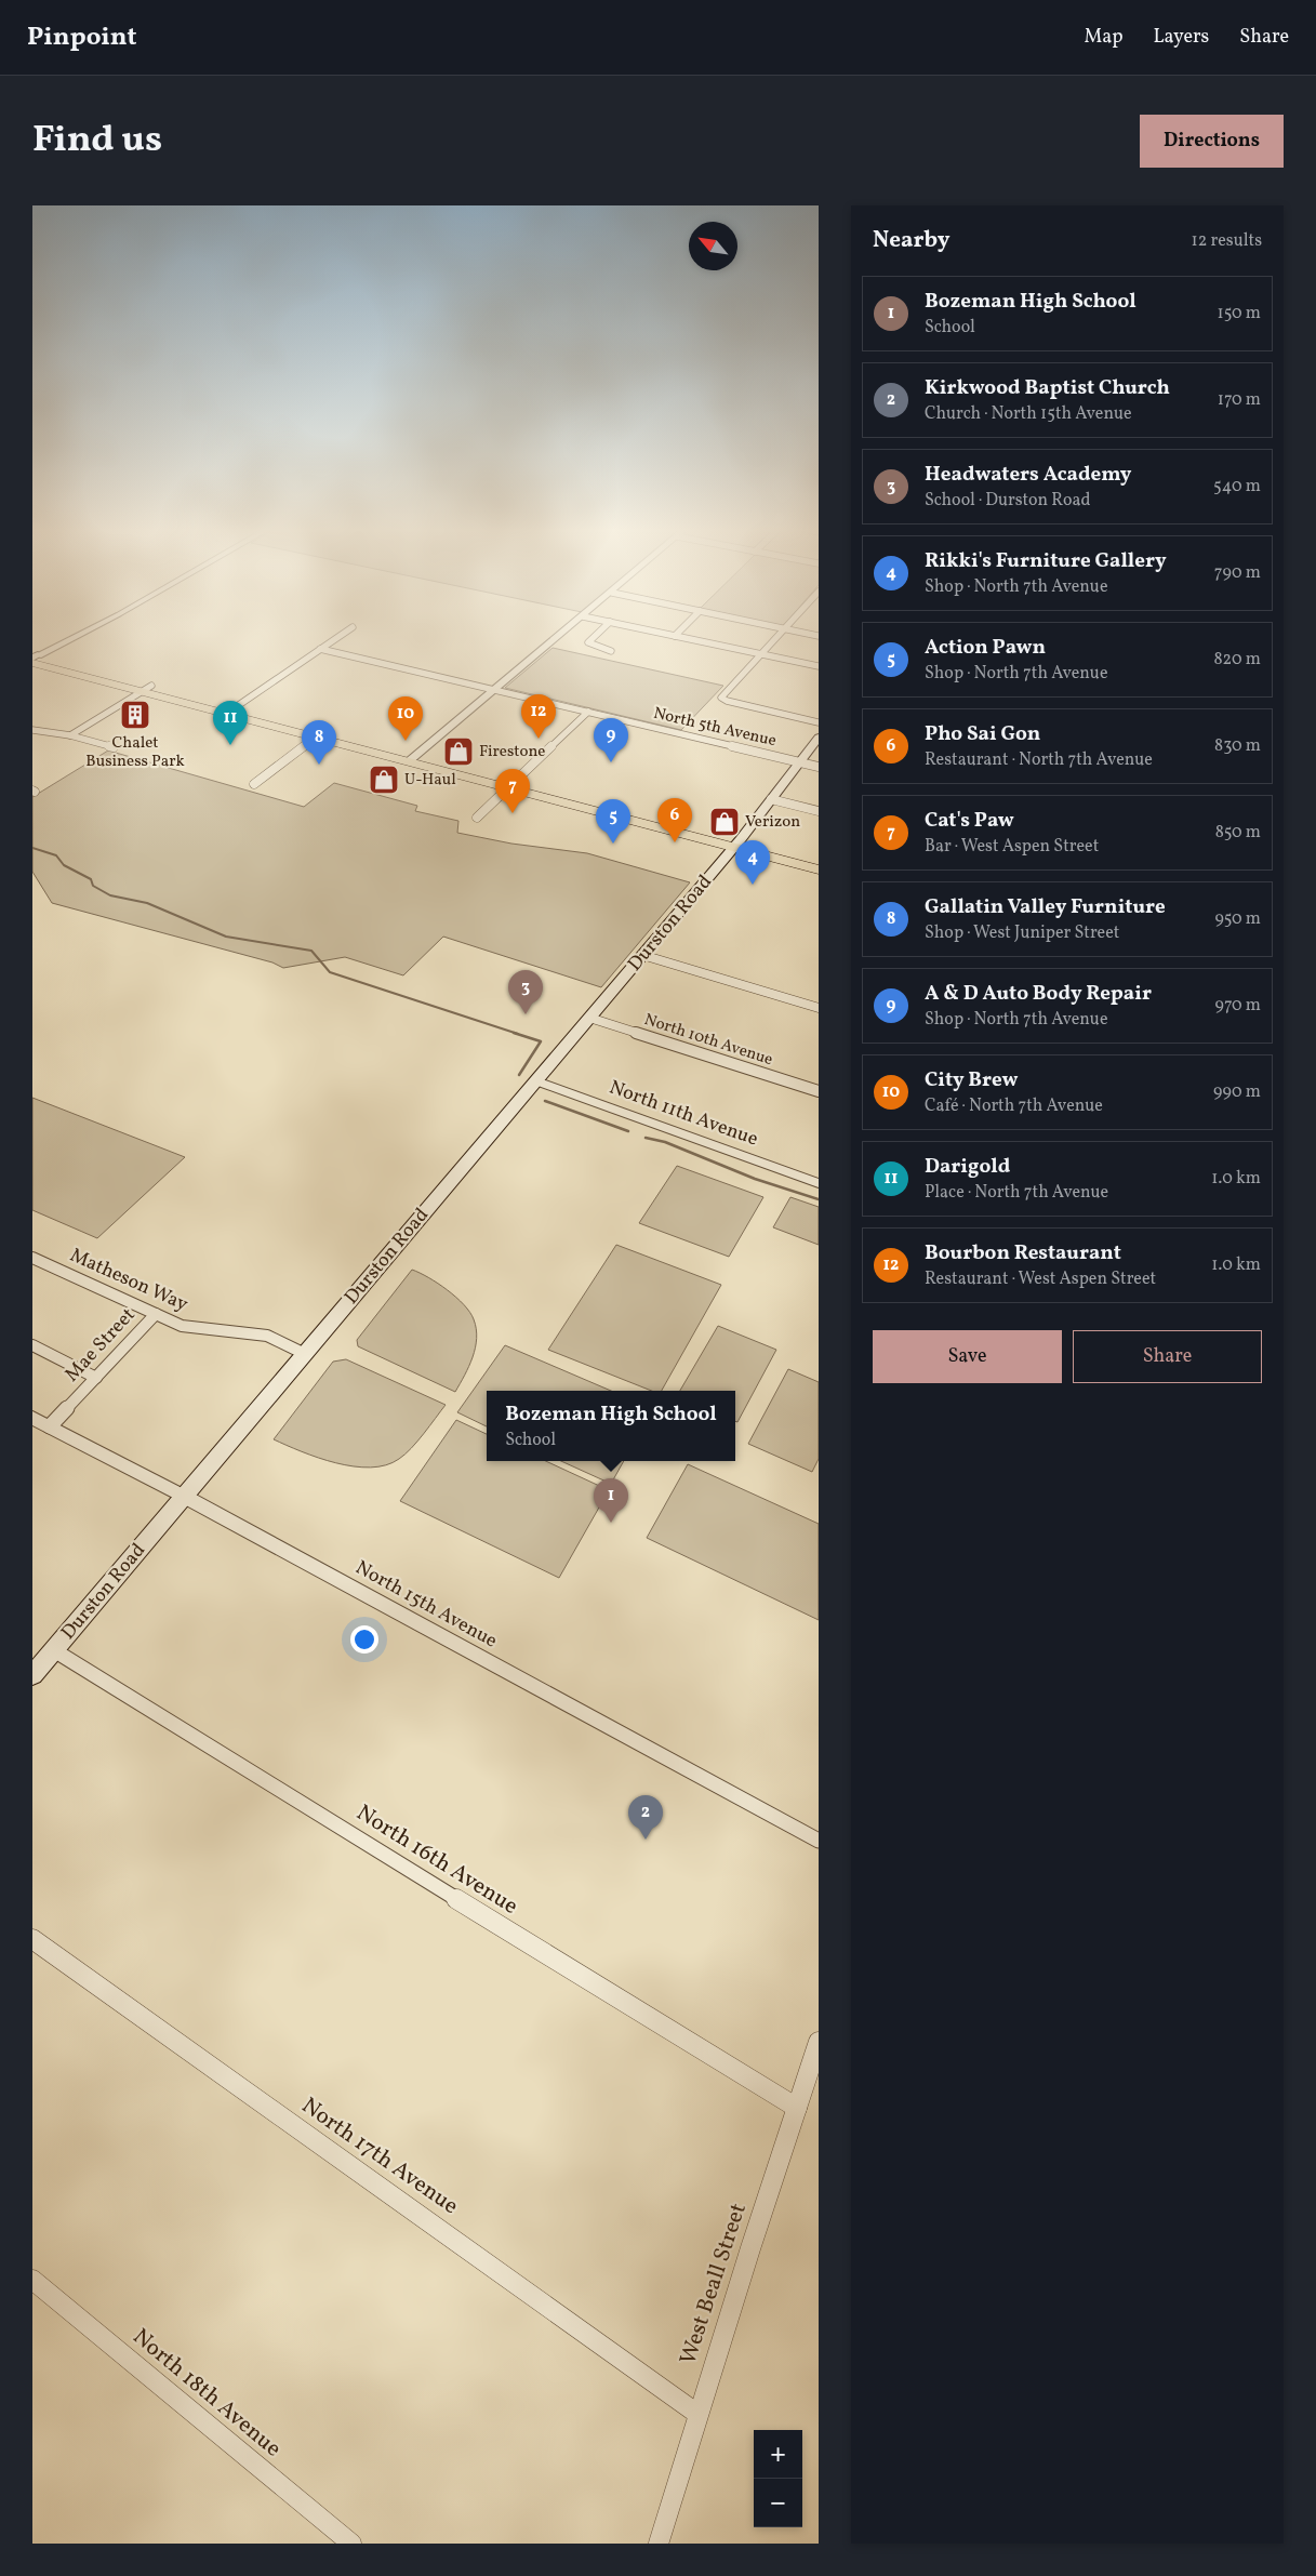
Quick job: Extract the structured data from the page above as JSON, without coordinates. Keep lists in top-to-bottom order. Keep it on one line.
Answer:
{"streets":{"main road":["Durston Road"],"street":["North 5th Avenue","North 10th Avenue","North 11th Avenue","Matheson Way","Mae Street","North 15th Avenue","North 16th Avenue","North 17th Avenue","West Beall Street","North 18th Avenue"]},"crossings":[["North 5th Avenue","Durston Road"],["Durston Road","North 10th Avenue"],["Durston Road","North 11th Avenue"],["Durston Road","Matheson Way"],["Durston Road","North 15th Avenue"],["Durston Road","North 16th Avenue"],["Matheson Way","Mae Street"],["Mae Street","North 15th Avenue"],["North 16th Avenue","West Beall Street"],["North 17th Avenue","West Beall Street"]],"places":{"building":["Chalet Business Park"],"shop":["Firestone","U-Haul","Verizon"]},"north":"top left","page":{"header":"Pinpoint","nav":["Map","Layers","Share"],"title":"Find us","buttons":["Directions",["Save","Share"]],"heading":["Nearby","12 results"],"list":[{"mark":"1","name":"Bozeman High School","note":"School","value":"150 m"},{"mark":"2","name":"Kirkwood Baptist Church","note":"Church · North 15th Avenue","value":"170 m"},{"mark":"3","name":"Headwaters Academy","note":"School · Durston Road","value":"540 m"},{"mark":"4","name":"Rikki's Furniture Gallery","note":"Shop · North 7th Avenue","value":"790 m"},{"mark":"5","name":"Action Pawn","note":"Shop · North 7th Avenue","value":"820 m"},{"mark":"6","name":"Pho Sai Gon","note":"Restaurant · North 7th Avenue","value":"830 m"},{"mark":"7","name":"Cat's Paw","note":"Bar · West Aspen Street","value":"850 m"},{"mark":"8","name":"Gallatin Valley Furniture","note":"Shop · West Juniper Street","value":"950 m"},{"mark":"9","name":"A & D Auto Body Repair","note":"Shop · North 7th Avenue","value":"970 m"},{"mark":"10","name":"City Brew","note":"Café · North 7th Avenue","value":"990 m"},{"mark":"11","name":"Darigold","note":"Place · North 7th Avenue","value":"1.0 km"},{"mark":"12","name":"Bourbon Restaurant","note":"Restaurant · West Aspen Street","value":"1.0 km"}],"pins":["12","10","11","9","8","7","6","5","4","3","1","2"],"popup":["Bozeman High School","School"],"map_buttons":["+","−"]}}
